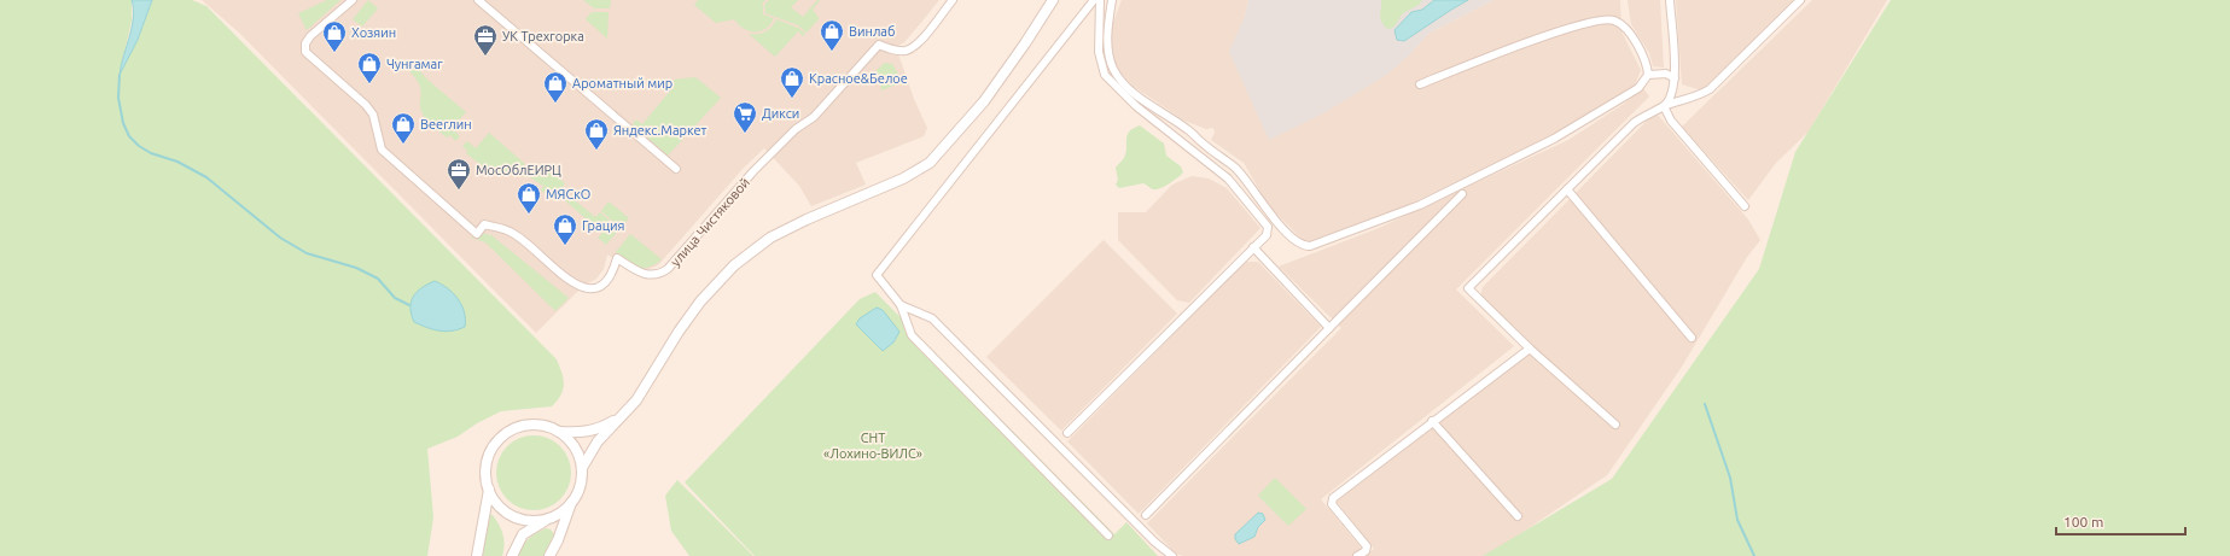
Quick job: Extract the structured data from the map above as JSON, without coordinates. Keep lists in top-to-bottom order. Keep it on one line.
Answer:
{"streets":{"street":["улица Чистяковой"]},"parks":["СНТ «Лохино-ВИЛС»"],"places":{"shop":["Винлаб","Хозяин","Чунгамаг","Красное&Белое","Ароматный мир","Beerлин","Яндекс.Маркет","МЯСкО","Грация"],"office":["УК Трехгорка","МосОблЕИРЦ"],"supermarket":["Дикси"]},"scale_bar":"100 m"}
